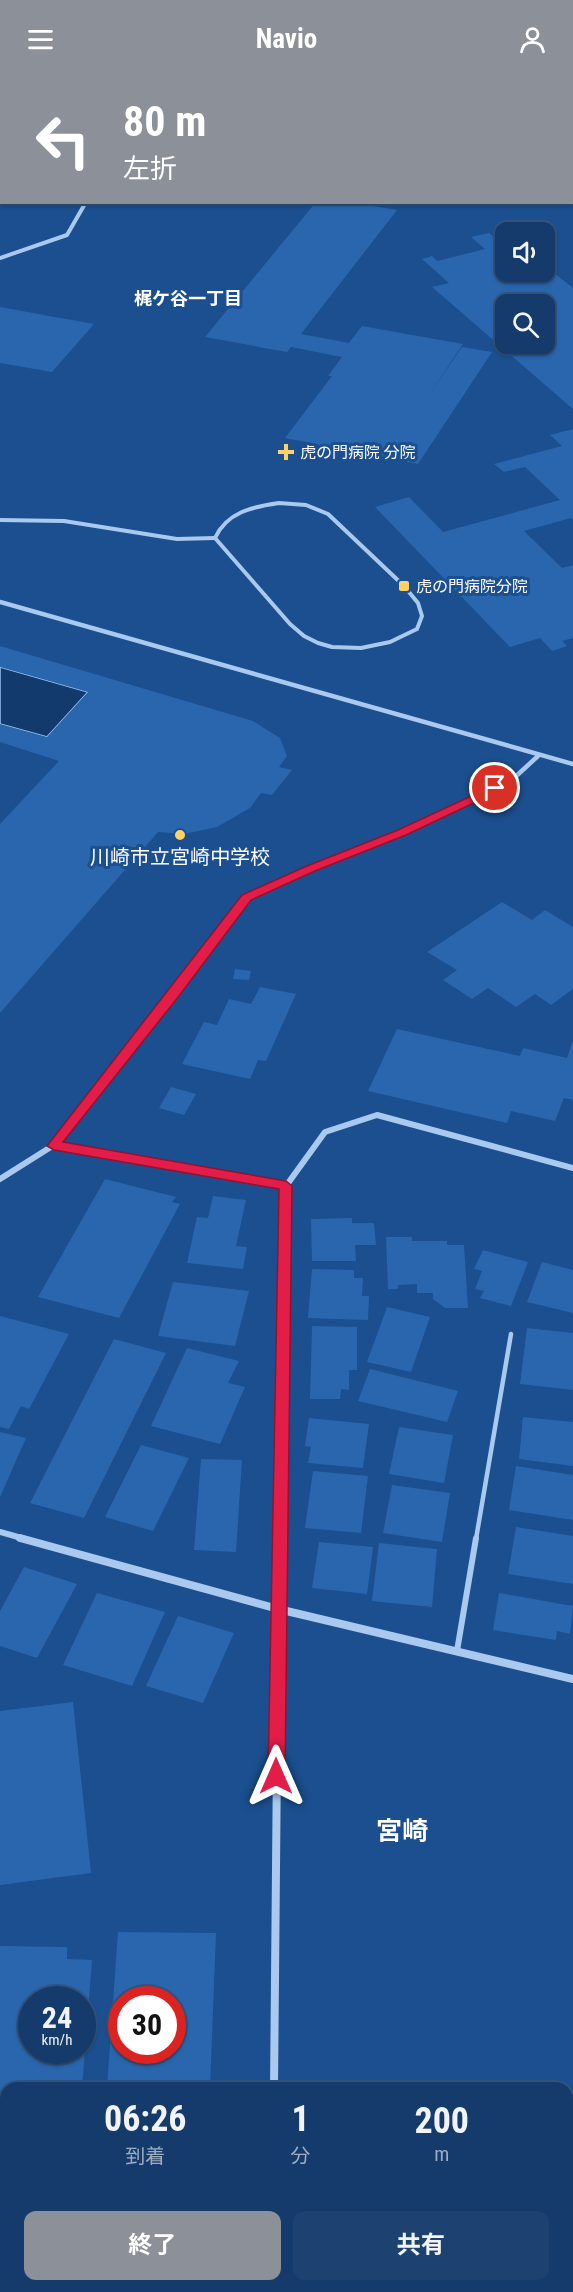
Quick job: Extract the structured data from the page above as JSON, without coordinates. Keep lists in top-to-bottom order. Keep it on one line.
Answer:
{"districts":["梶ケ谷一丁目","宮崎"],"places":{"health":["虎の門病院 分院"],"transit":["虎の門病院分院"],"other":["川崎市立宮崎中学校"]},"page":{"header":"Navio","turn":["80 m","左折"],"speed":"24 km/h","limit":"30","eta":["06:26","到着","1","分","200","m"],"buttons":["終了","共有"]}}
